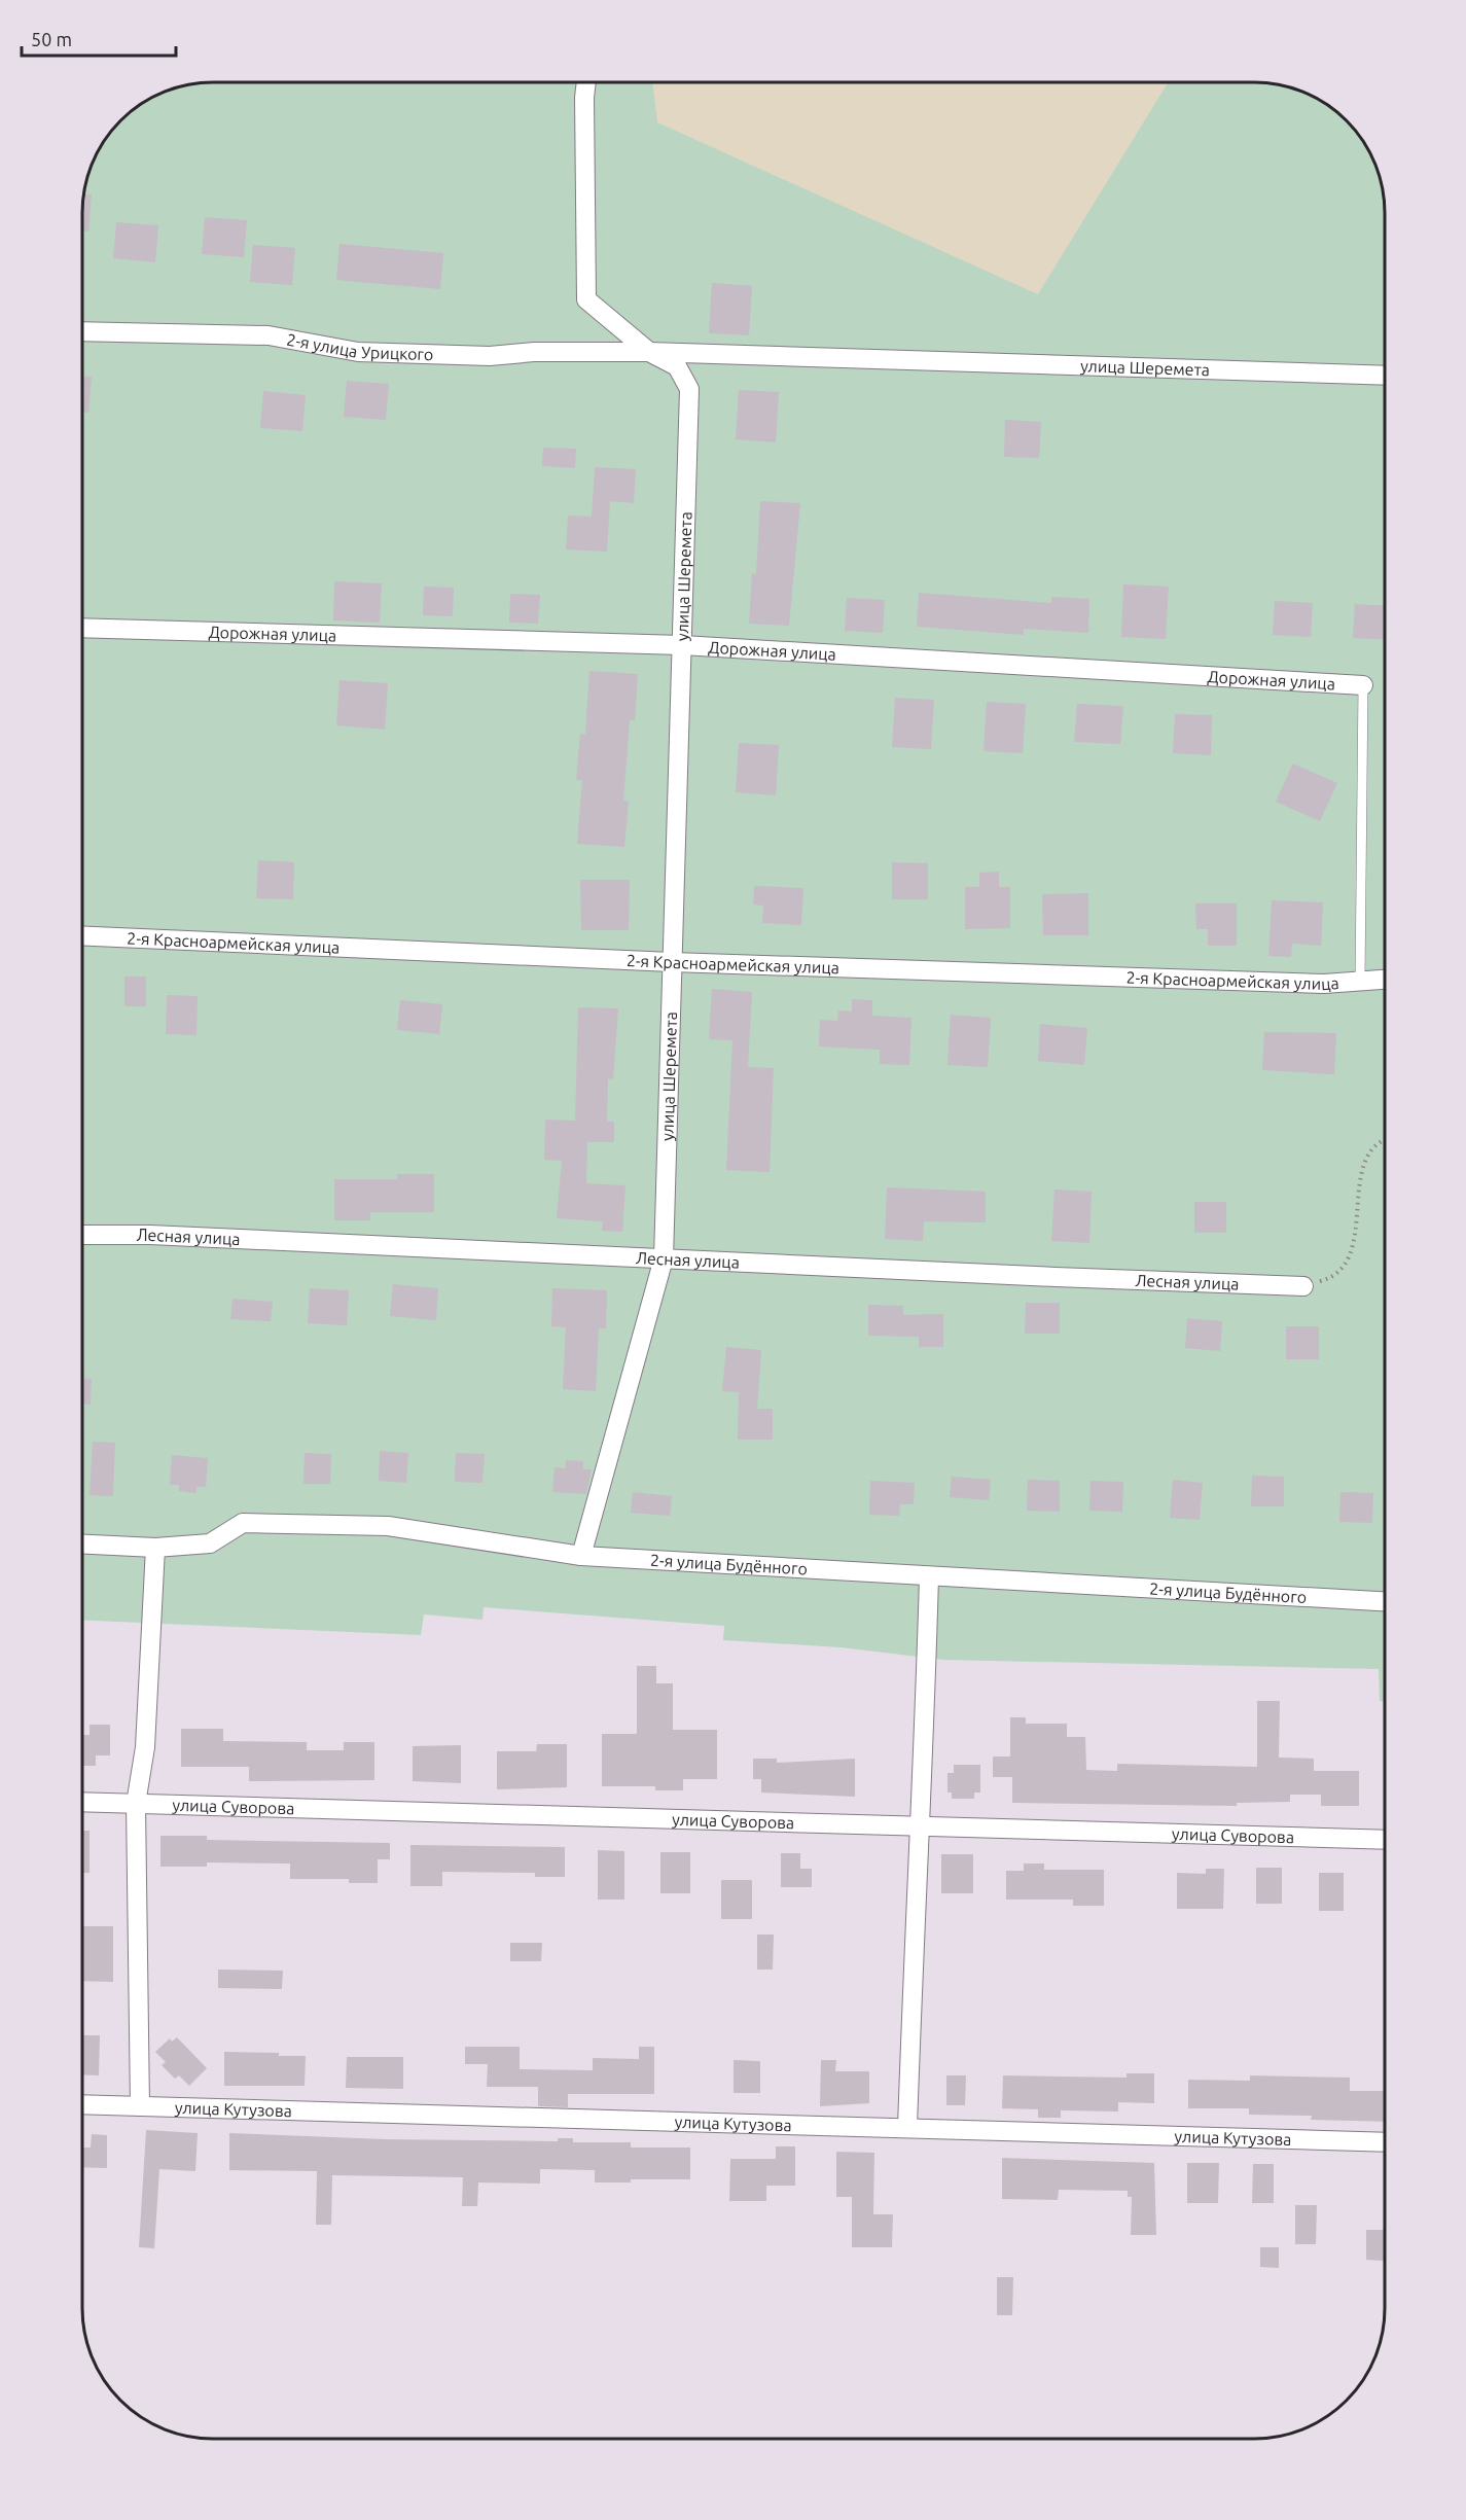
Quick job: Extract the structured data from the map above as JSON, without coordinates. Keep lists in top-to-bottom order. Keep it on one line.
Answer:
{"streets":{"street":["2-я улица Урицкого","улица Шеремета","Дорожная улица","2-я Красноармейская улица","Лесная улица","2-я улица Будённого","улица Суворова","улица Кутузова"]},"crossings":[["2-я улица Урицкого","улица Шеремета"],["улица Шеремета","Дорожная улица"],["улица Шеремета","2-я Красноармейская улица"],["улица Шеремета","Лесная улица"],["улица Шеремета","2-я улица Будённого"]],"scale_bar":"50 m"}
